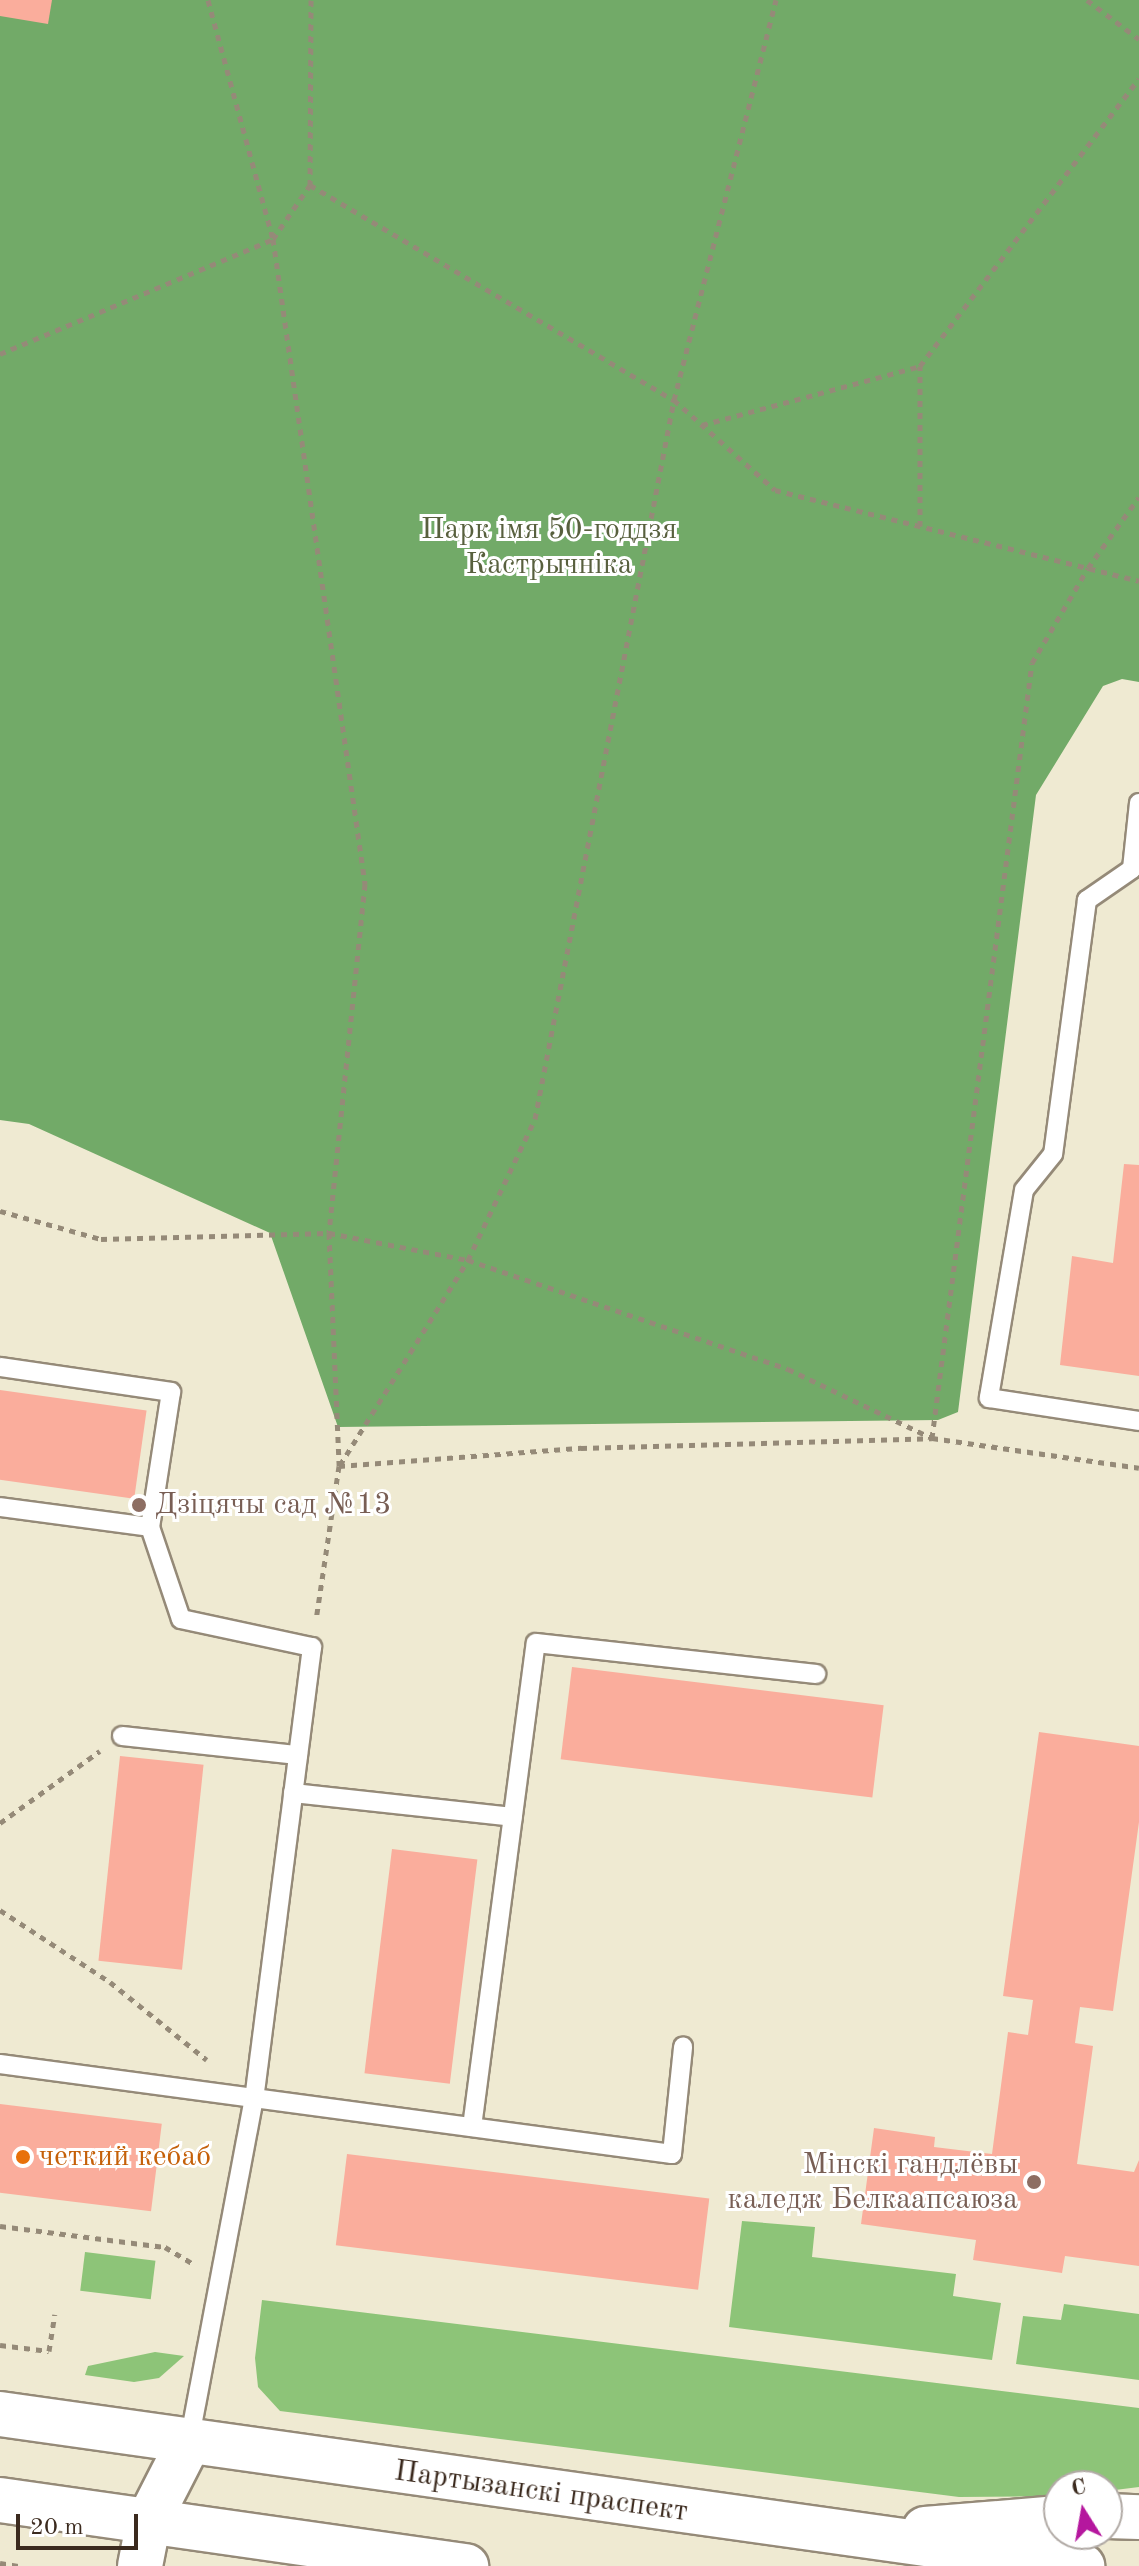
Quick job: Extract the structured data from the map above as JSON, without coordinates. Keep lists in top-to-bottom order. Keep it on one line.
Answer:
{"streets":{"main road":["Партызанскі праспект"]},"parks":["Парк імя 50-годдзя Кастрычніка"],"places":["Дзіцячы сад №13","четкий кебаб","Мінскі гандлёвы каледж Белкаапсаюза"],"scale_bar":"20 m","north":"top"}
